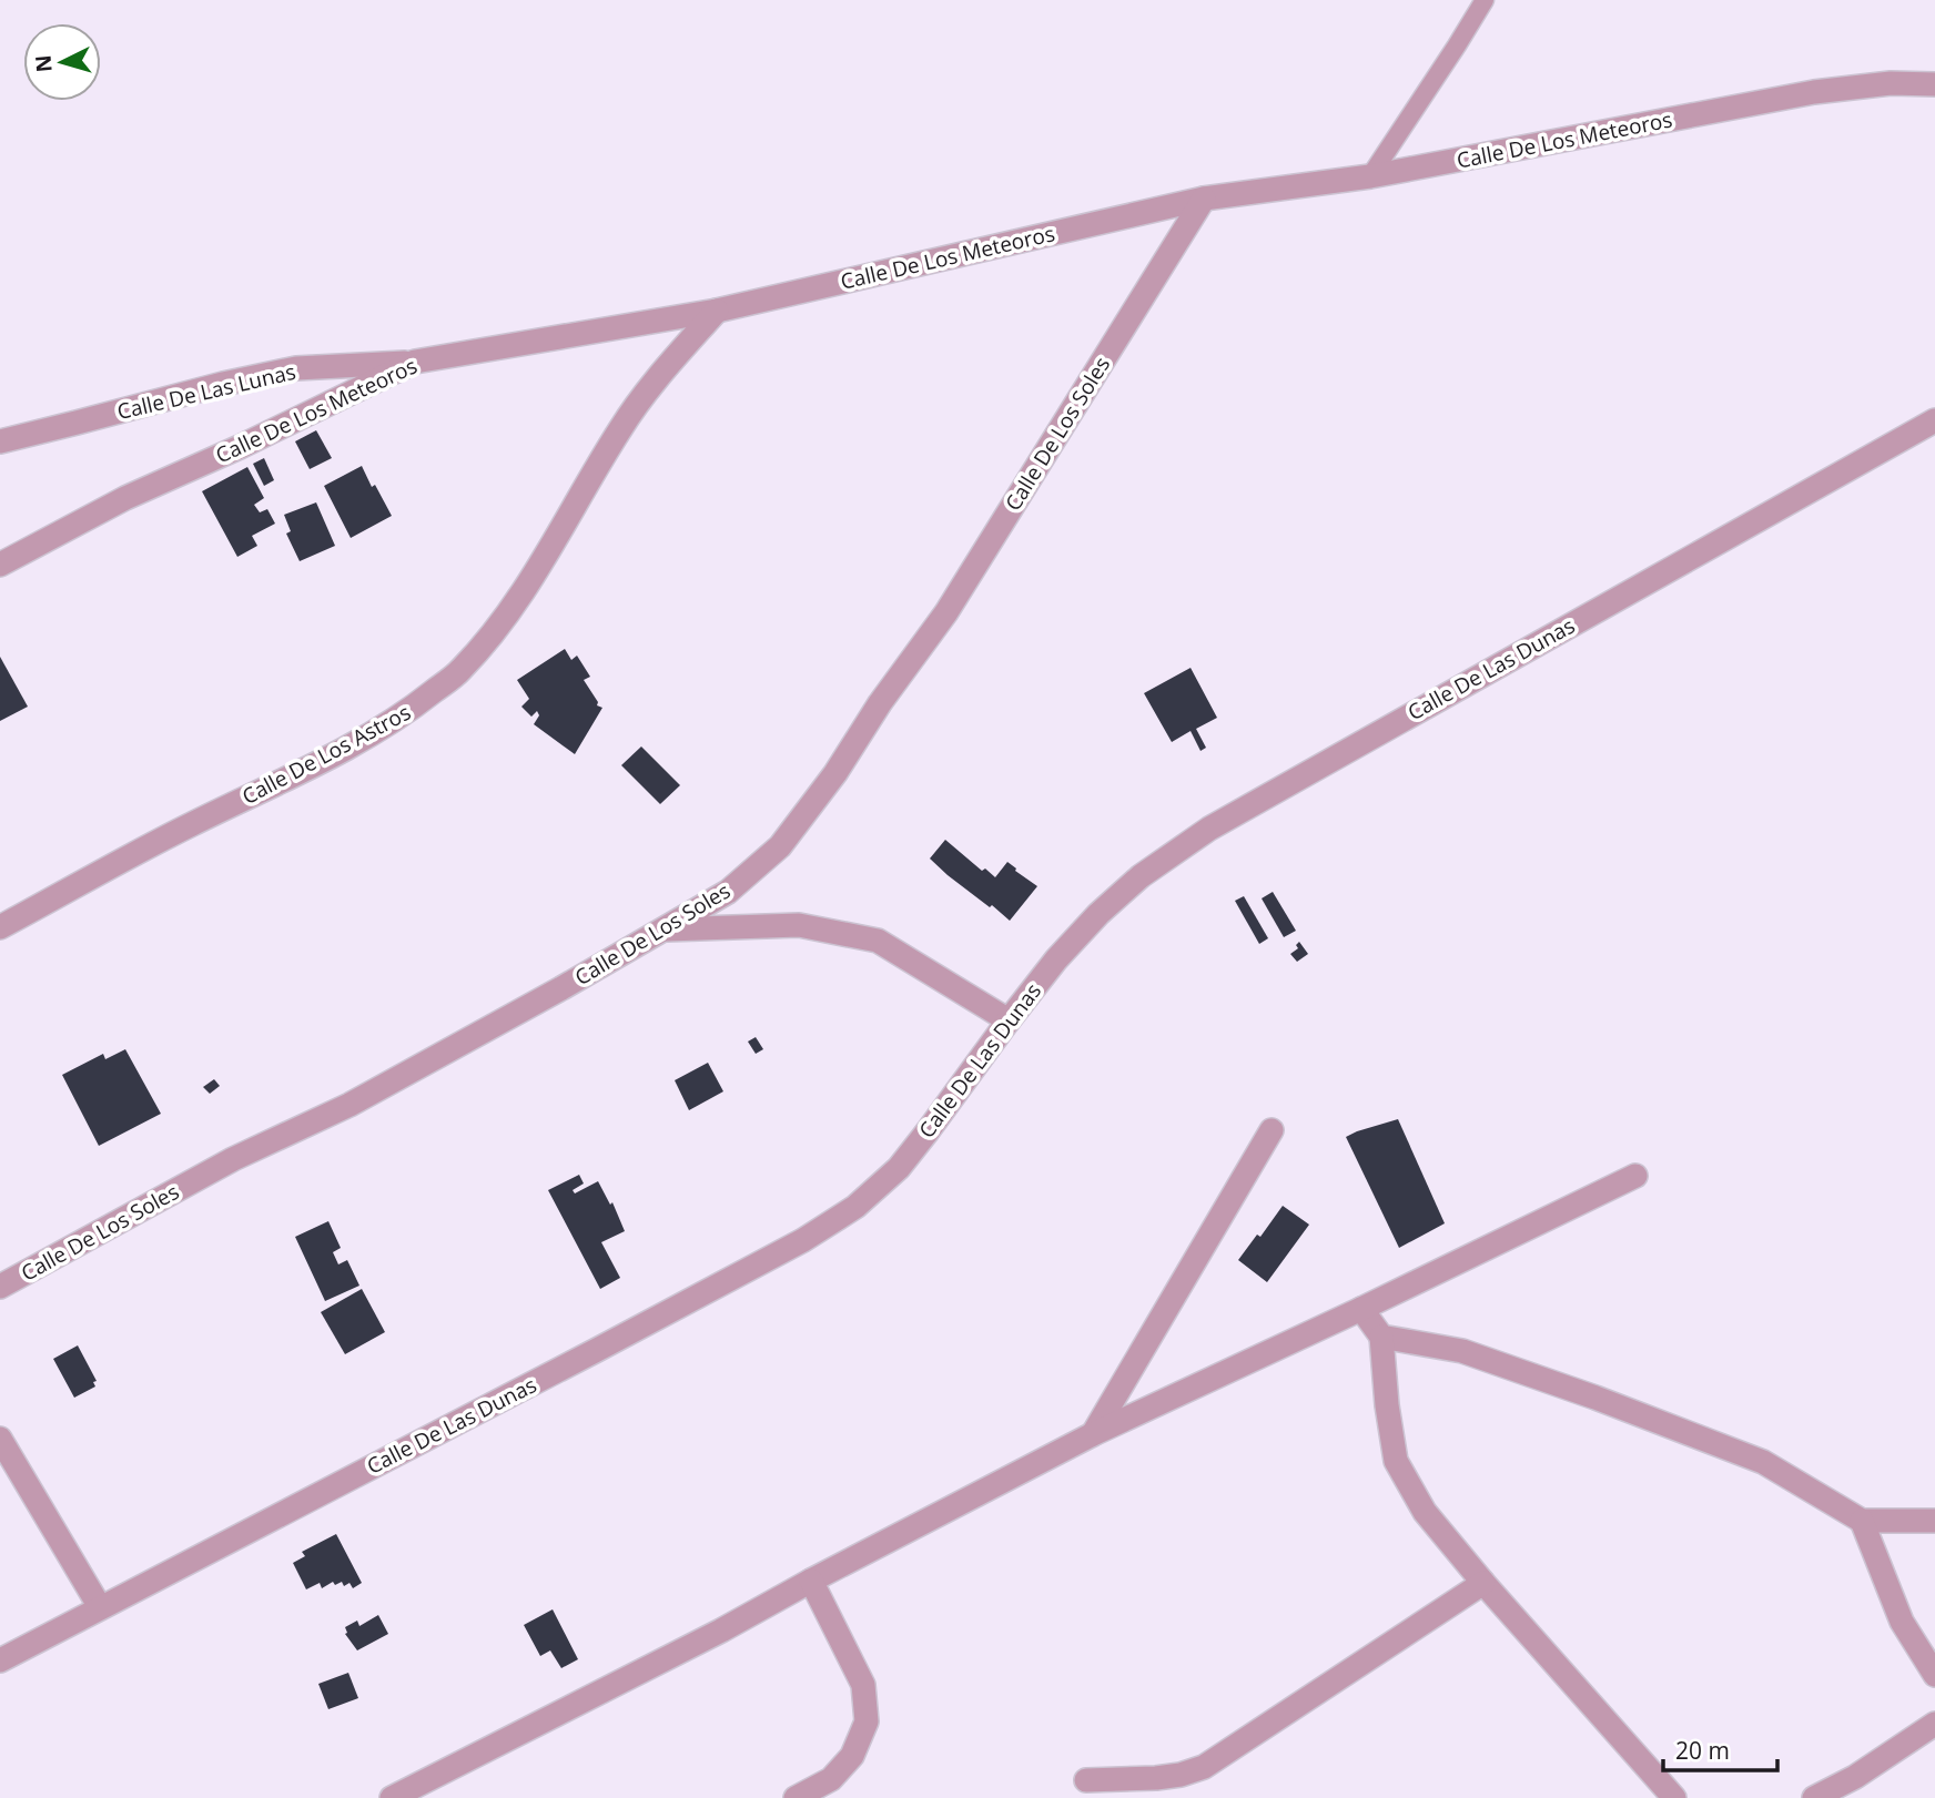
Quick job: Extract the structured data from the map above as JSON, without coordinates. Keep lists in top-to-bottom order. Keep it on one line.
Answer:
{"streets":{"street":["Calle De Los Meteoros","Calle De Las Lunas","Calle De Los Soles","Calle De Las Dunas","Calle De Los Astros"]},"crossings":[["Calle De Los Meteoros","Calle De Las Lunas"],["Calle De Los Meteoros","Calle De Los Soles"],["Calle De Los Meteoros","Calle De Los Astros"]],"scale_bar":"20 m","north":"left"}
